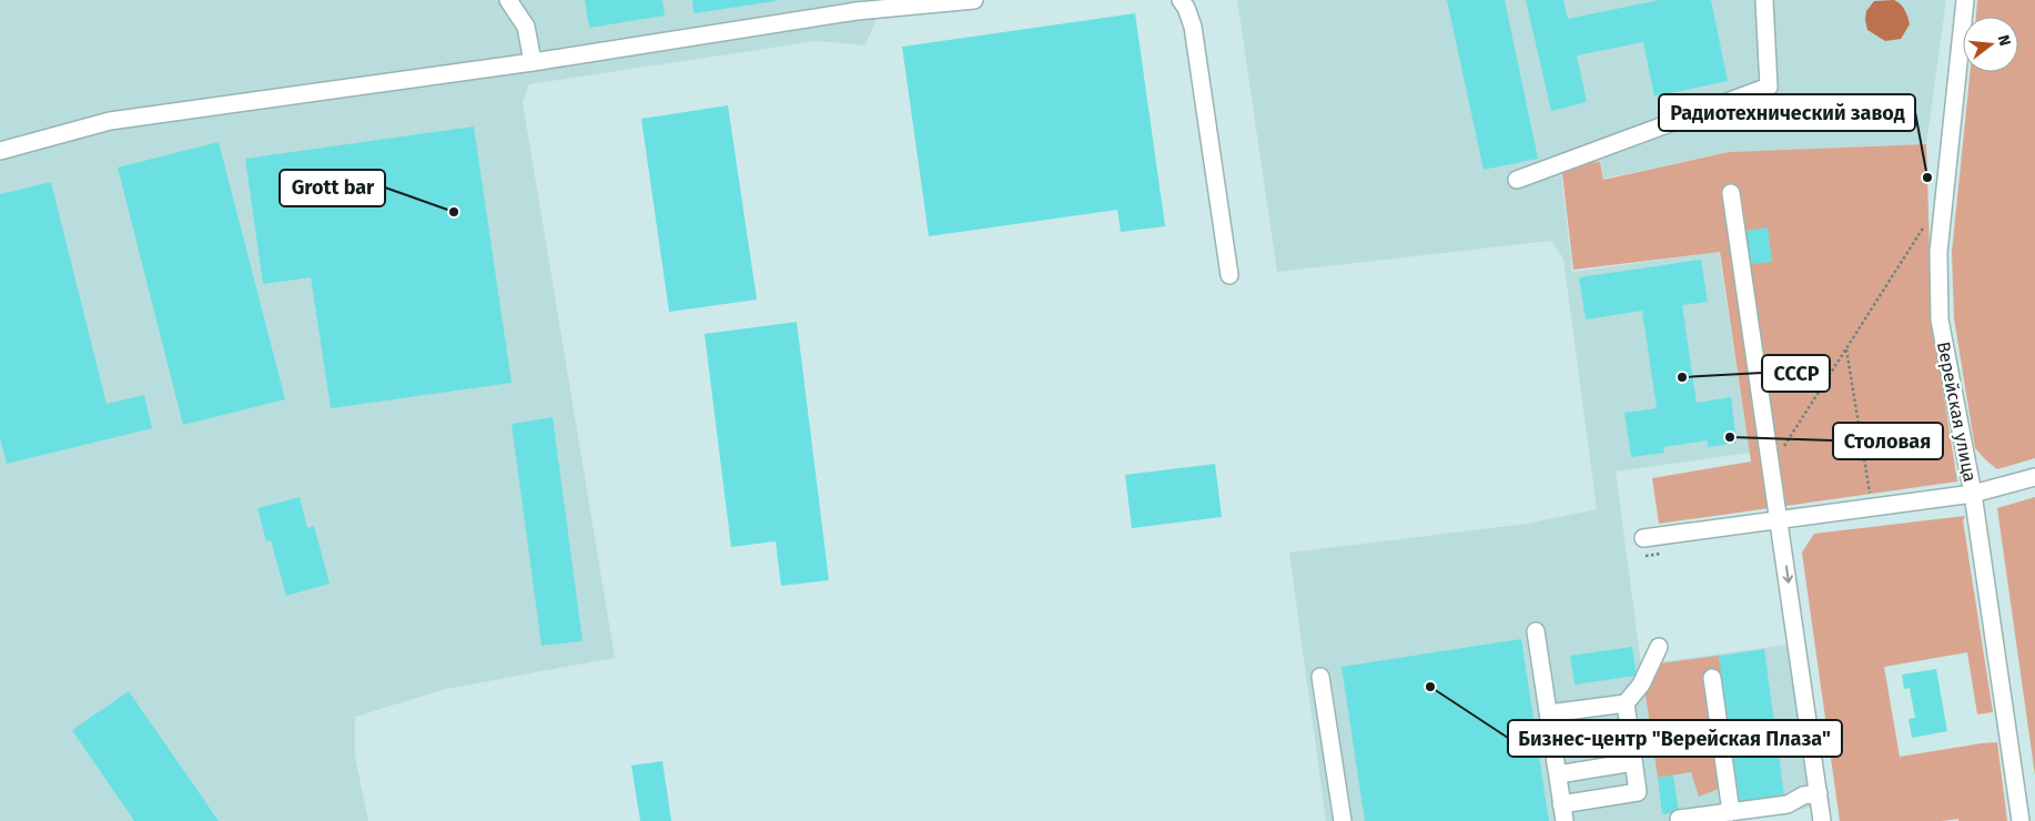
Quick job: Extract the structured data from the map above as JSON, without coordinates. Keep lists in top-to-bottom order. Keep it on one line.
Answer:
{"streets":{"street":["Верейская улица"]},"places":["Радиотехнический завод","Grott bar","СССР","Столовая","Бизнес-центр \"Верейская Плаза\""],"north":"right"}
